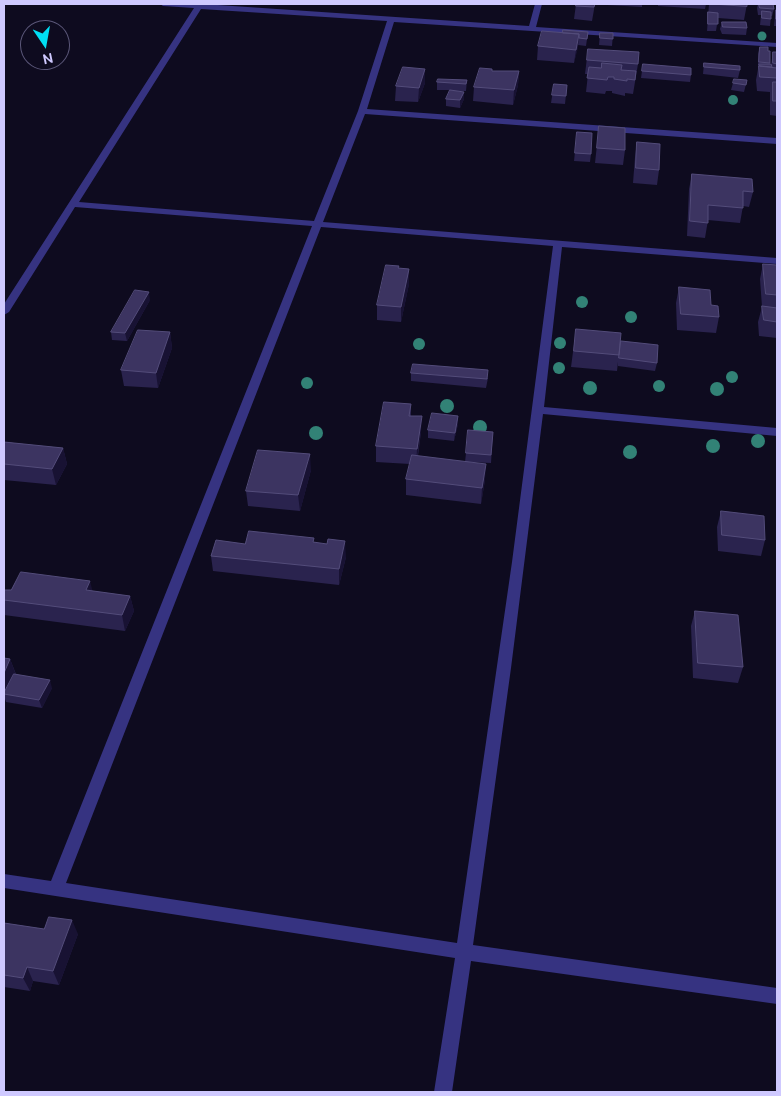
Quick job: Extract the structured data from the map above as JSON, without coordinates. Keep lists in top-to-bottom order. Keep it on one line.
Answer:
{"north":"bottom"}
